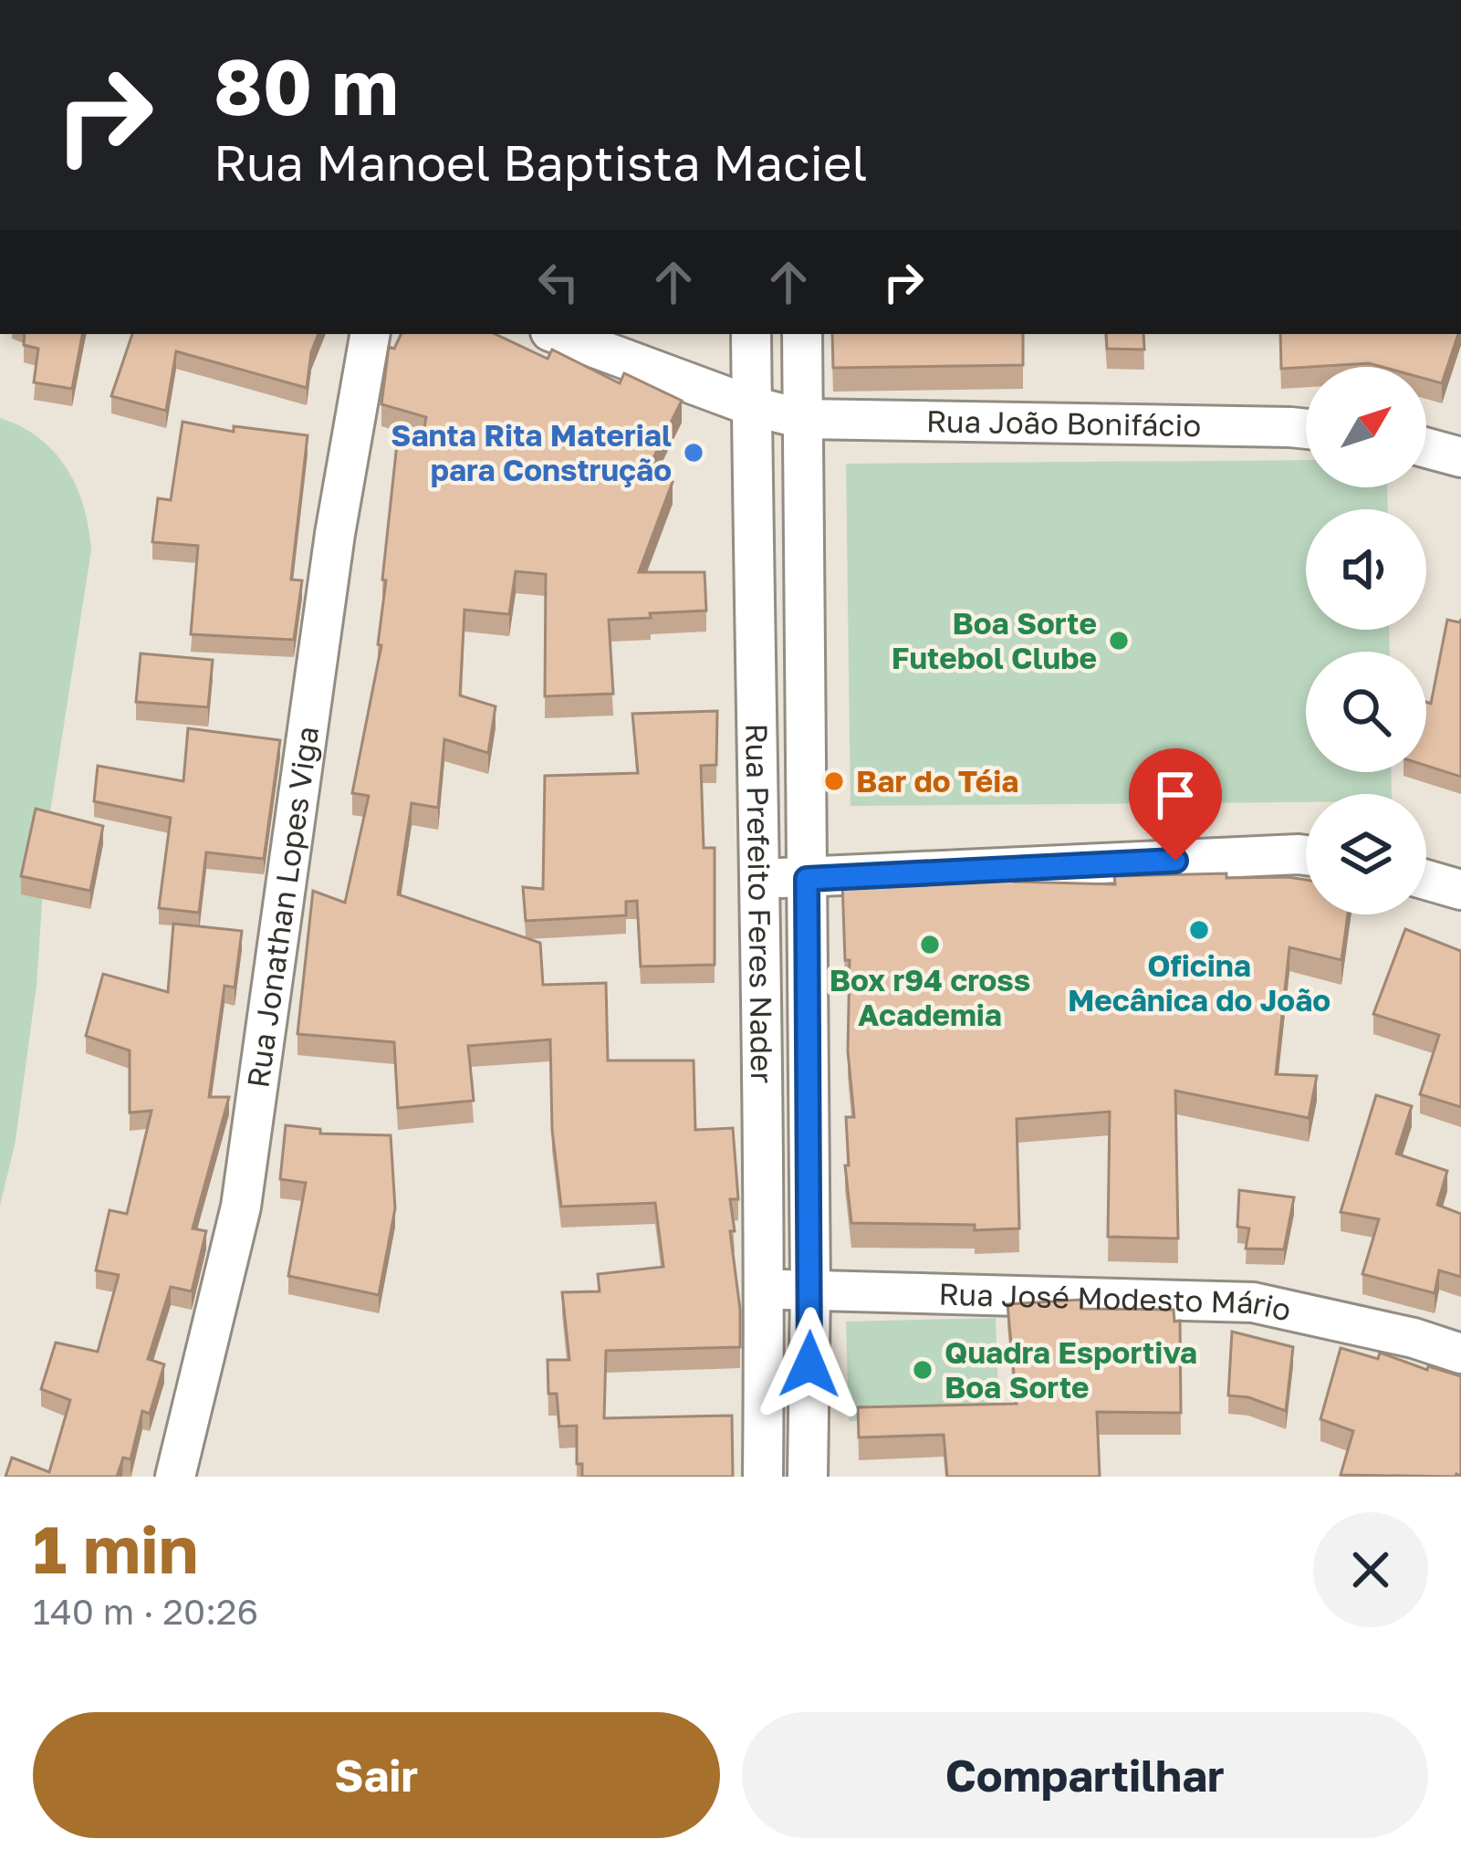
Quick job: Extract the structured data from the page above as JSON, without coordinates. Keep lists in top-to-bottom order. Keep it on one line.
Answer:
{"streets":{"street":["Rua João Bonifácio","Rua Prefeito Feres Nader","Rua Jonathan Lopes Viga","Rua José Modesto Mário"]},"crossings":[["Rua João Bonifácio","Rua Prefeito Feres Nader"],["Rua Prefeito Feres Nader","Rua José Modesto Mário"]],"places":["Santa Rita Material para Construção","Boa Sorte Futebol Clube","Bar do Téia","Oficina Mecânica do João","Box r94 cross Academia","Quadra Esportiva Boa Sorte"],"north":"top right","page":{"turn":["80 m","Rua Manoel Baptista Maciel"],"heading":["1 min","140 m · 20:26"],"buttons":["Sair","Compartilhar"]}}
